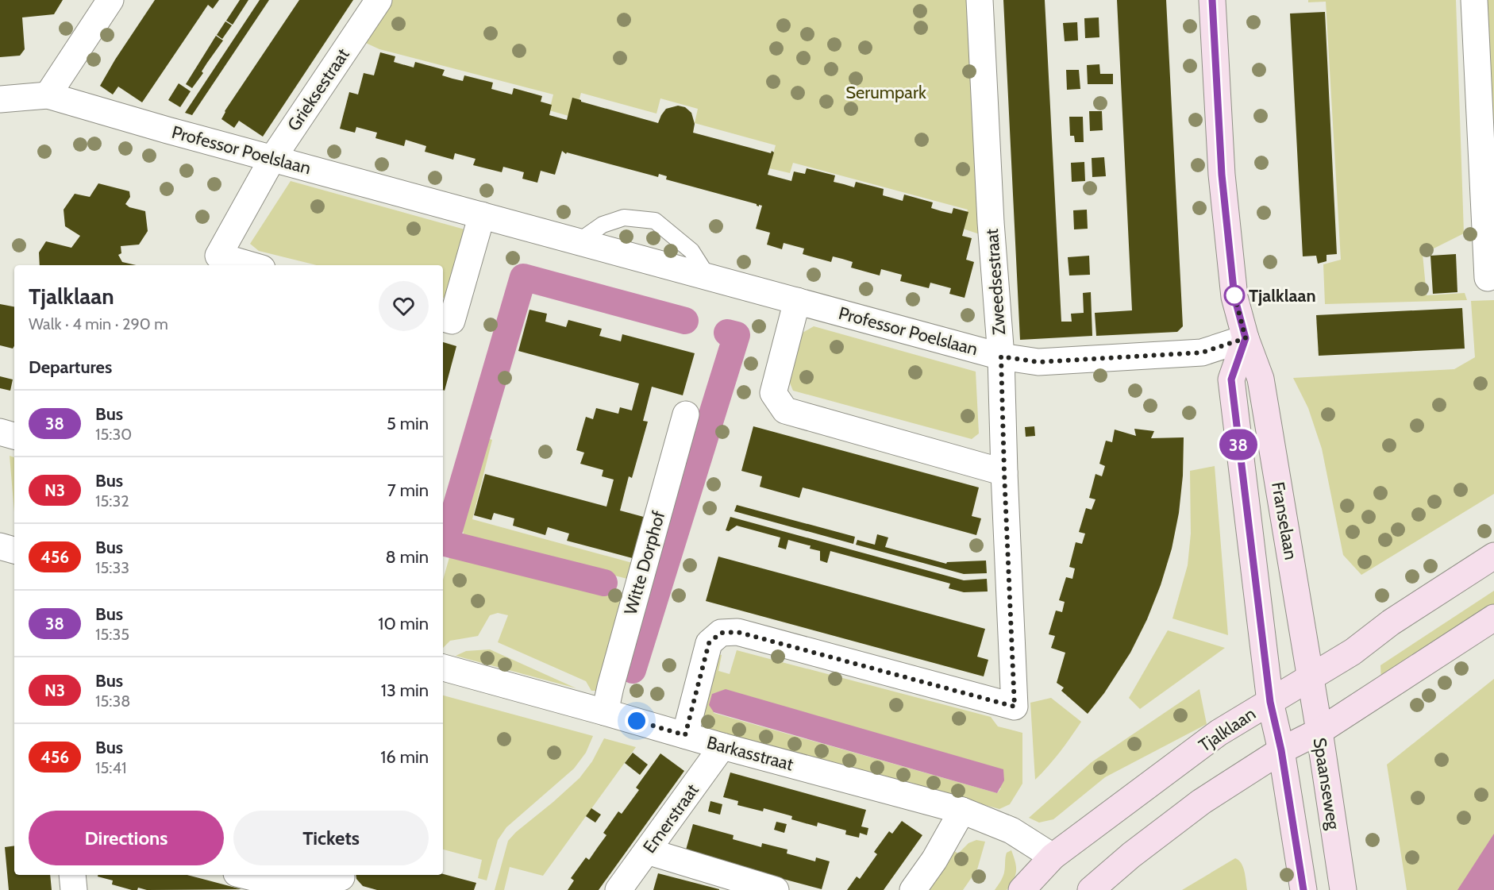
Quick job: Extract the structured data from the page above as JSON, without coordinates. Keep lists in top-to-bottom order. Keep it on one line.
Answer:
{"streets":{"street":["Grieksestraat","Professor Poelslaan","Zweedsestraat","Franselaan","Witte Dorphof","Tjalklaan","Barkasstraat","Spaanseweg","Emerstraat"]},"crossings":[["Grieksestraat","Professor Poelslaan"],["Professor Poelslaan","Zweedsestraat"],["Professor Poelslaan","Franselaan"],["Zweedsestraat","Barkasstraat"],["Franselaan","Tjalklaan"],["Franselaan","Spaanseweg"],["Witte Dorphof","Barkasstraat"],["Tjalklaan","Barkasstraat"],["Tjalklaan","Spaanseweg"],["Barkasstraat","Emerstraat"]],"parks":["Serumpark"],"places":["Tjalklaan"],"lines":["bus line 38"],"page":{"on_map":"38","heading":[["Tjalklaan","Walk · 4 min · 290 m"],"Departures"],"list":[{"mark":"38","name":"Bus","note":"15:30","value":"5 min"},{"mark":"N3","name":"Bus","note":"15:32","value":"7 min"},{"mark":"456","name":"Bus","note":"15:33","value":"8 min"},{"mark":"38","name":"Bus","note":"15:35","value":"10 min"},{"mark":"N3","name":"Bus","note":"15:38","value":"13 min"},{"mark":"456","name":"Bus","note":"15:41","value":"16 min"}],"buttons":["Directions","Tickets"]}}
